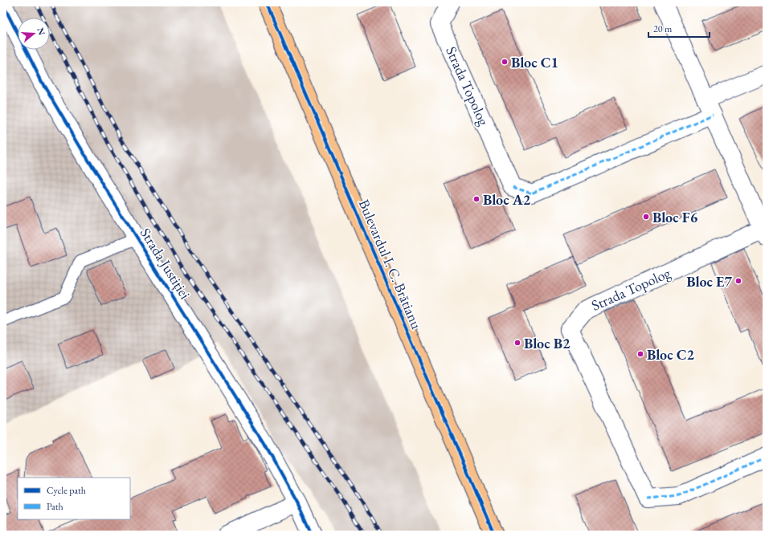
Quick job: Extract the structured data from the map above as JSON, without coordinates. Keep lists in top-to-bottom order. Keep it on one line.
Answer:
{"streets":{"main road":["Bulevardul I. C. Brătianu"],"street":["Strada Topolog","Strada Justiției"]},"places":["Bloc C1","Bloc A2","Bloc F6","Bloc E7","Bloc B2","Bloc C2"],"legend":["Cycle path","Path"],"scale_bar":"20 m","north":"right"}
